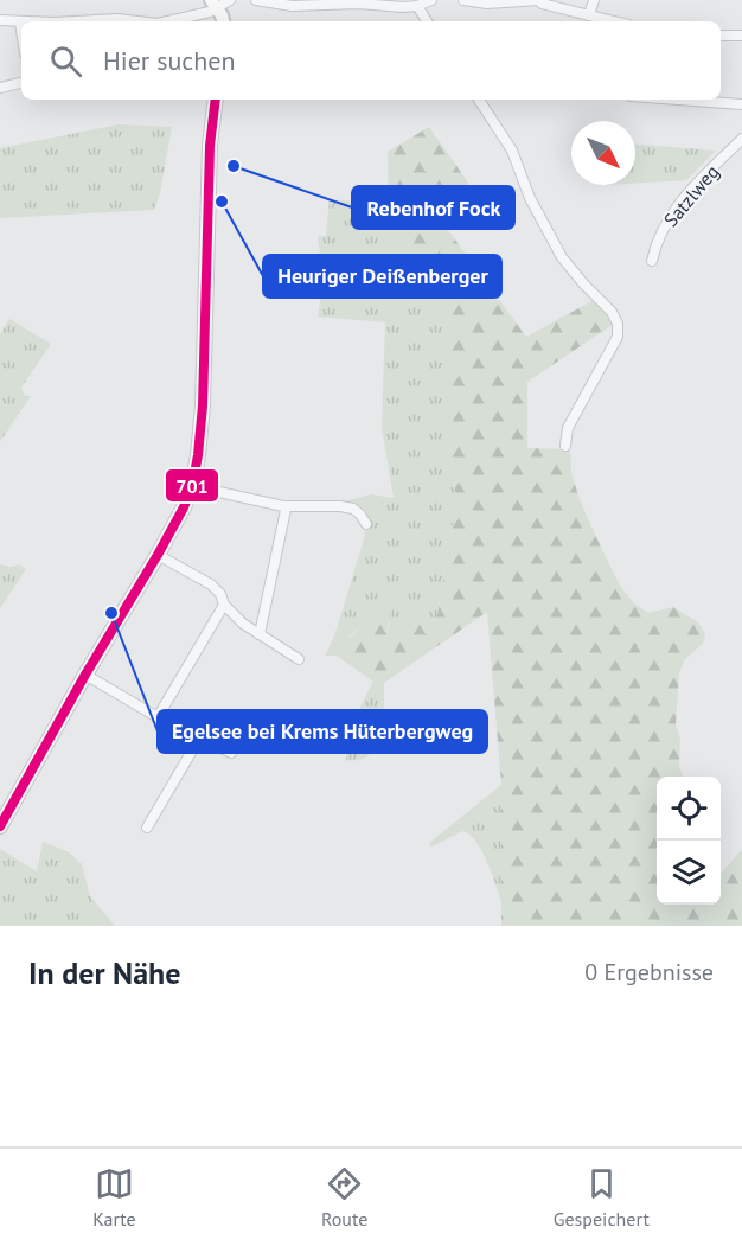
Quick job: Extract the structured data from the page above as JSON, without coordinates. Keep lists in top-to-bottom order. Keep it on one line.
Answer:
{"streets":{"street":["Satzlweg"]},"places":["Rebenhof Fock","Heuriger Deißenberger","Egelsee bei Krems Hüterbergweg"],"lines":["transit line 701"],"north":"bottom right","page":{"search":"Hier suchen","heading":["In der Nähe","0 Ergebnisse"],"nav":["Karte","Route","Gespeichert"]}}
